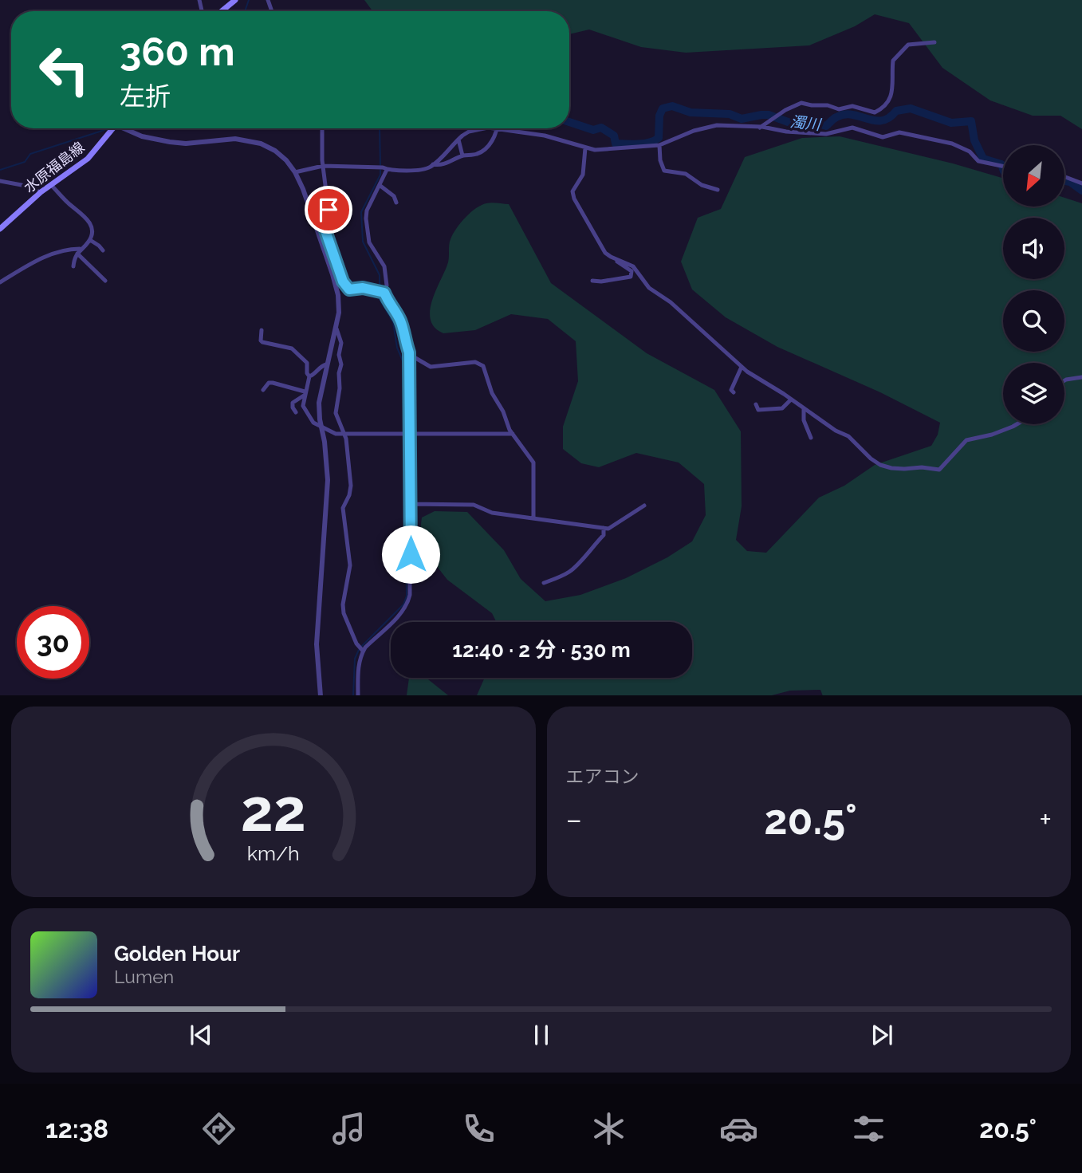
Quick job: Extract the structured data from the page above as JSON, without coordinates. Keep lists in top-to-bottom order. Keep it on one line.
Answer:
{"streets":{"main road":["水原福島線"]},"water":["濁川"],"north":"bottom left","page":{"turn":["360 m","左折"],"limit":"30","trip":"12:40 · 2 分 · 530 m","tile":"エアコン","heat":["−","20.5°","+"],"song":["Golden Hour","Lumen"],"tabs":["12:38","20.5°"],"gauge":["22","km/h"]}}
